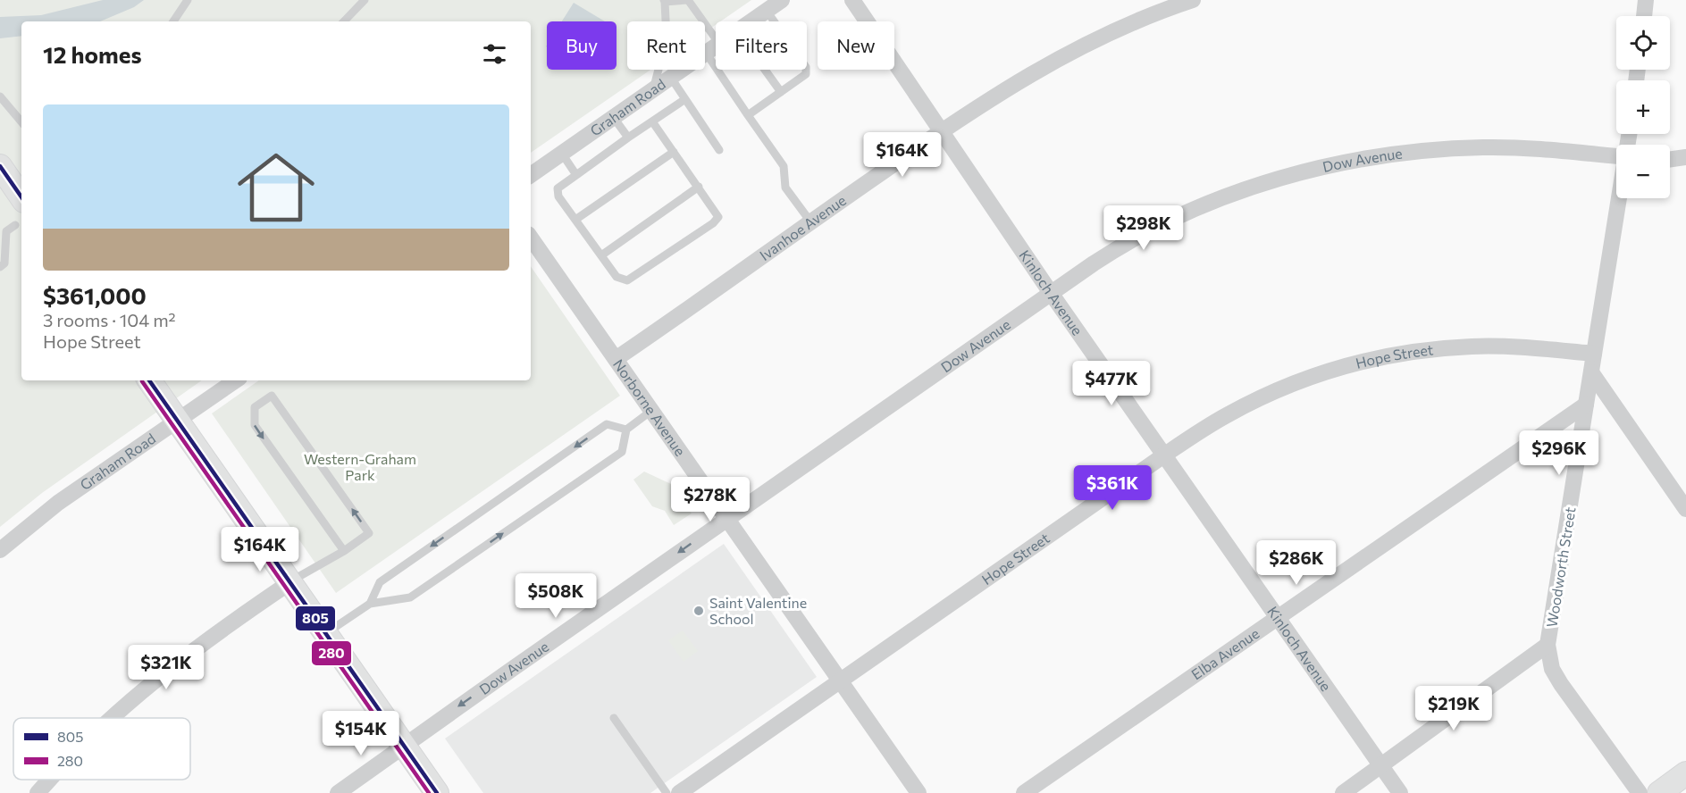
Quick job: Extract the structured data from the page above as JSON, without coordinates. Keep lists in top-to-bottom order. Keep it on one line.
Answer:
{"streets":{"street":["Graham Road","Dow Avenue","Ivanhoe Avenue","Kinloch Avenue","Hope Street","Norborne Avenue","Woodworth Street","Elba Avenue"]},"crossings":[["Dow Avenue","Kinloch Avenue"],["Dow Avenue","Norborne Avenue"],["Ivanhoe Avenue","Kinloch Avenue"],["Ivanhoe Avenue","Norborne Avenue"],["Kinloch Avenue","Hope Street"],["Kinloch Avenue","Elba Avenue"],["Hope Street","Norborne Avenue"],["Hope Street","Woodworth Street"],["Woodworth Street","Elba Avenue"]],"parks":["Western-Graham Park"],"places":["Saint Valentine School"],"lines":["transit line 805","transit line 280"],"legend":["805","280"],"page":{"map_buttons":["+","−"],"chip":["Buy","Rent","Filters","New"],"heading":"12 homes","list":[{"name":"$361,000","note":"3 rooms · 104 m² · Hope Street"}],"price":["$164K","$298K","$477K","$296K","$361K","$278K","$164K","$286K","$508K","$321K","$219K","$154K"]}}
